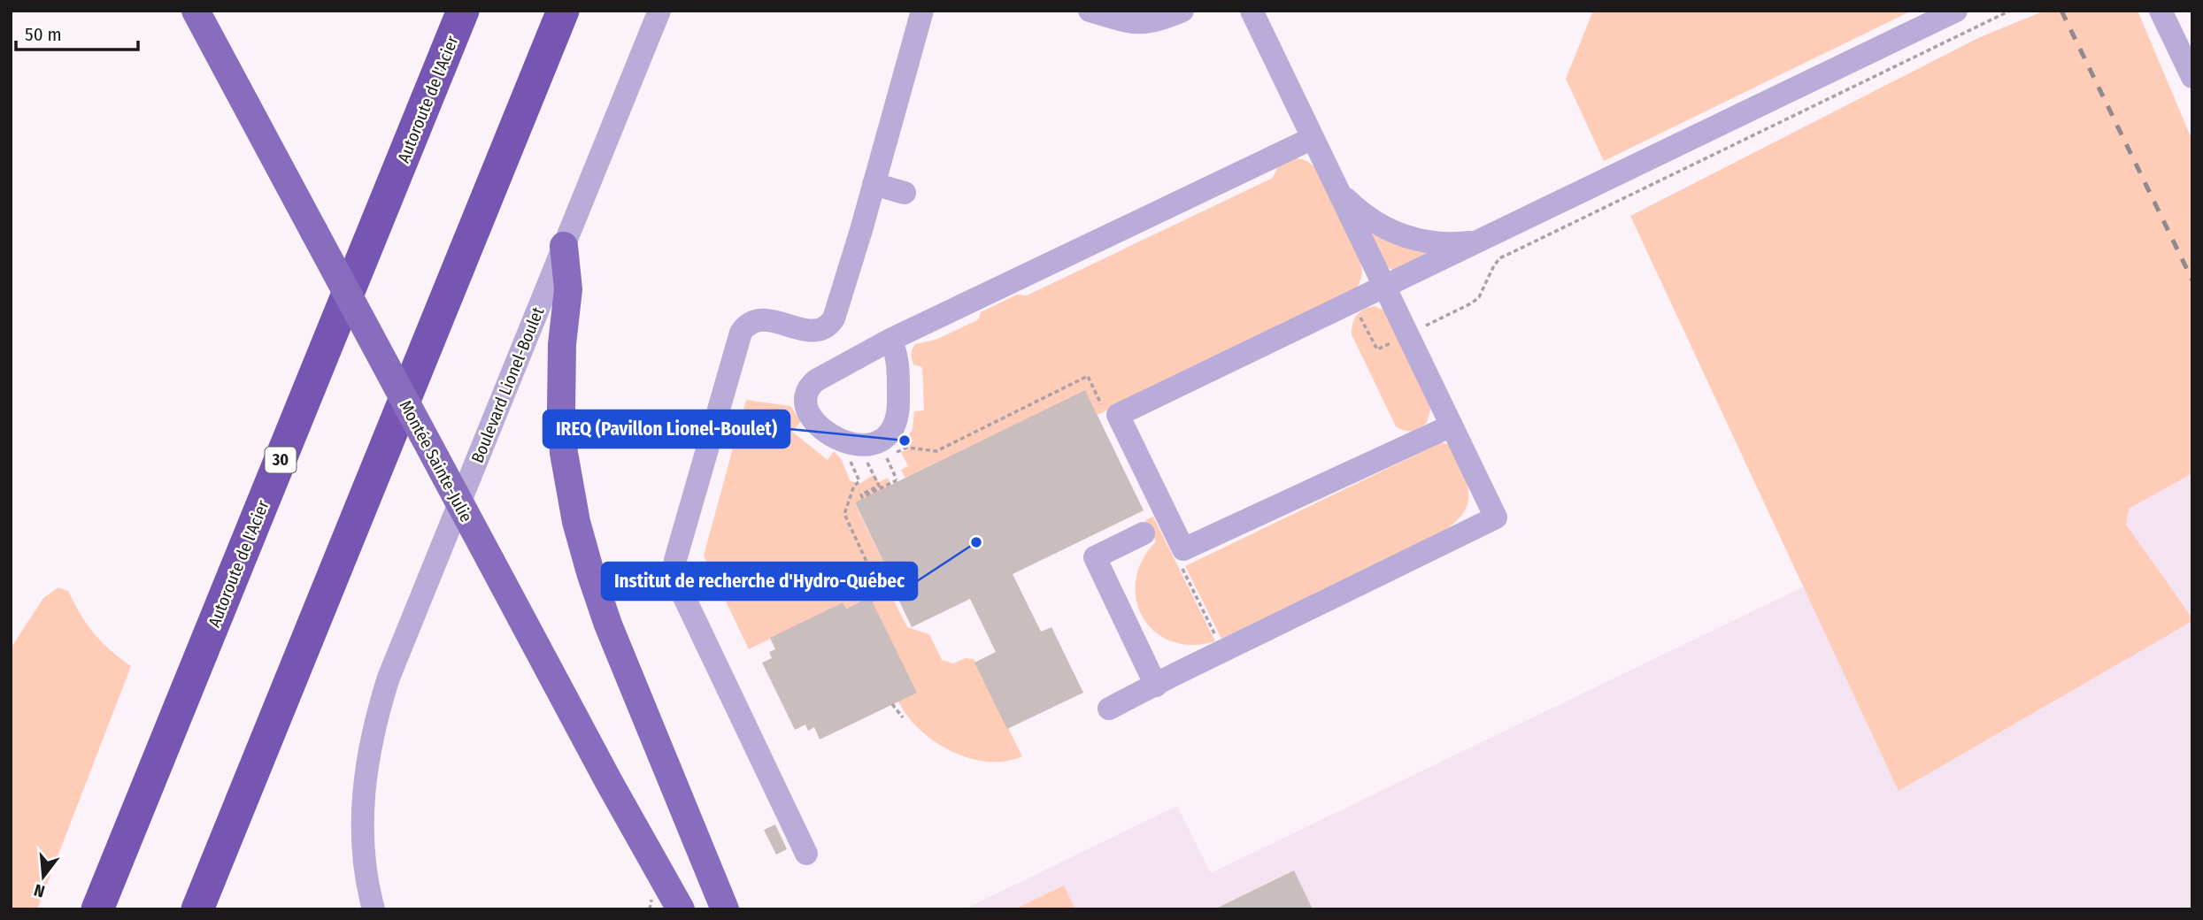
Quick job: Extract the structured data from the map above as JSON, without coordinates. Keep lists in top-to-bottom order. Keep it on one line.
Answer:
{"streets":{"highway":["Autoroute de l'Acier","30"],"main road":["Montée Sainte-Julie"],"street":["Boulevard Lionel-Boulet"]},"places":["IREQ (Pavillon Lionel-Boulet)","Institut de recherche d'Hydro-Québec"],"scale_bar":"50 m","north":"bottom"}
